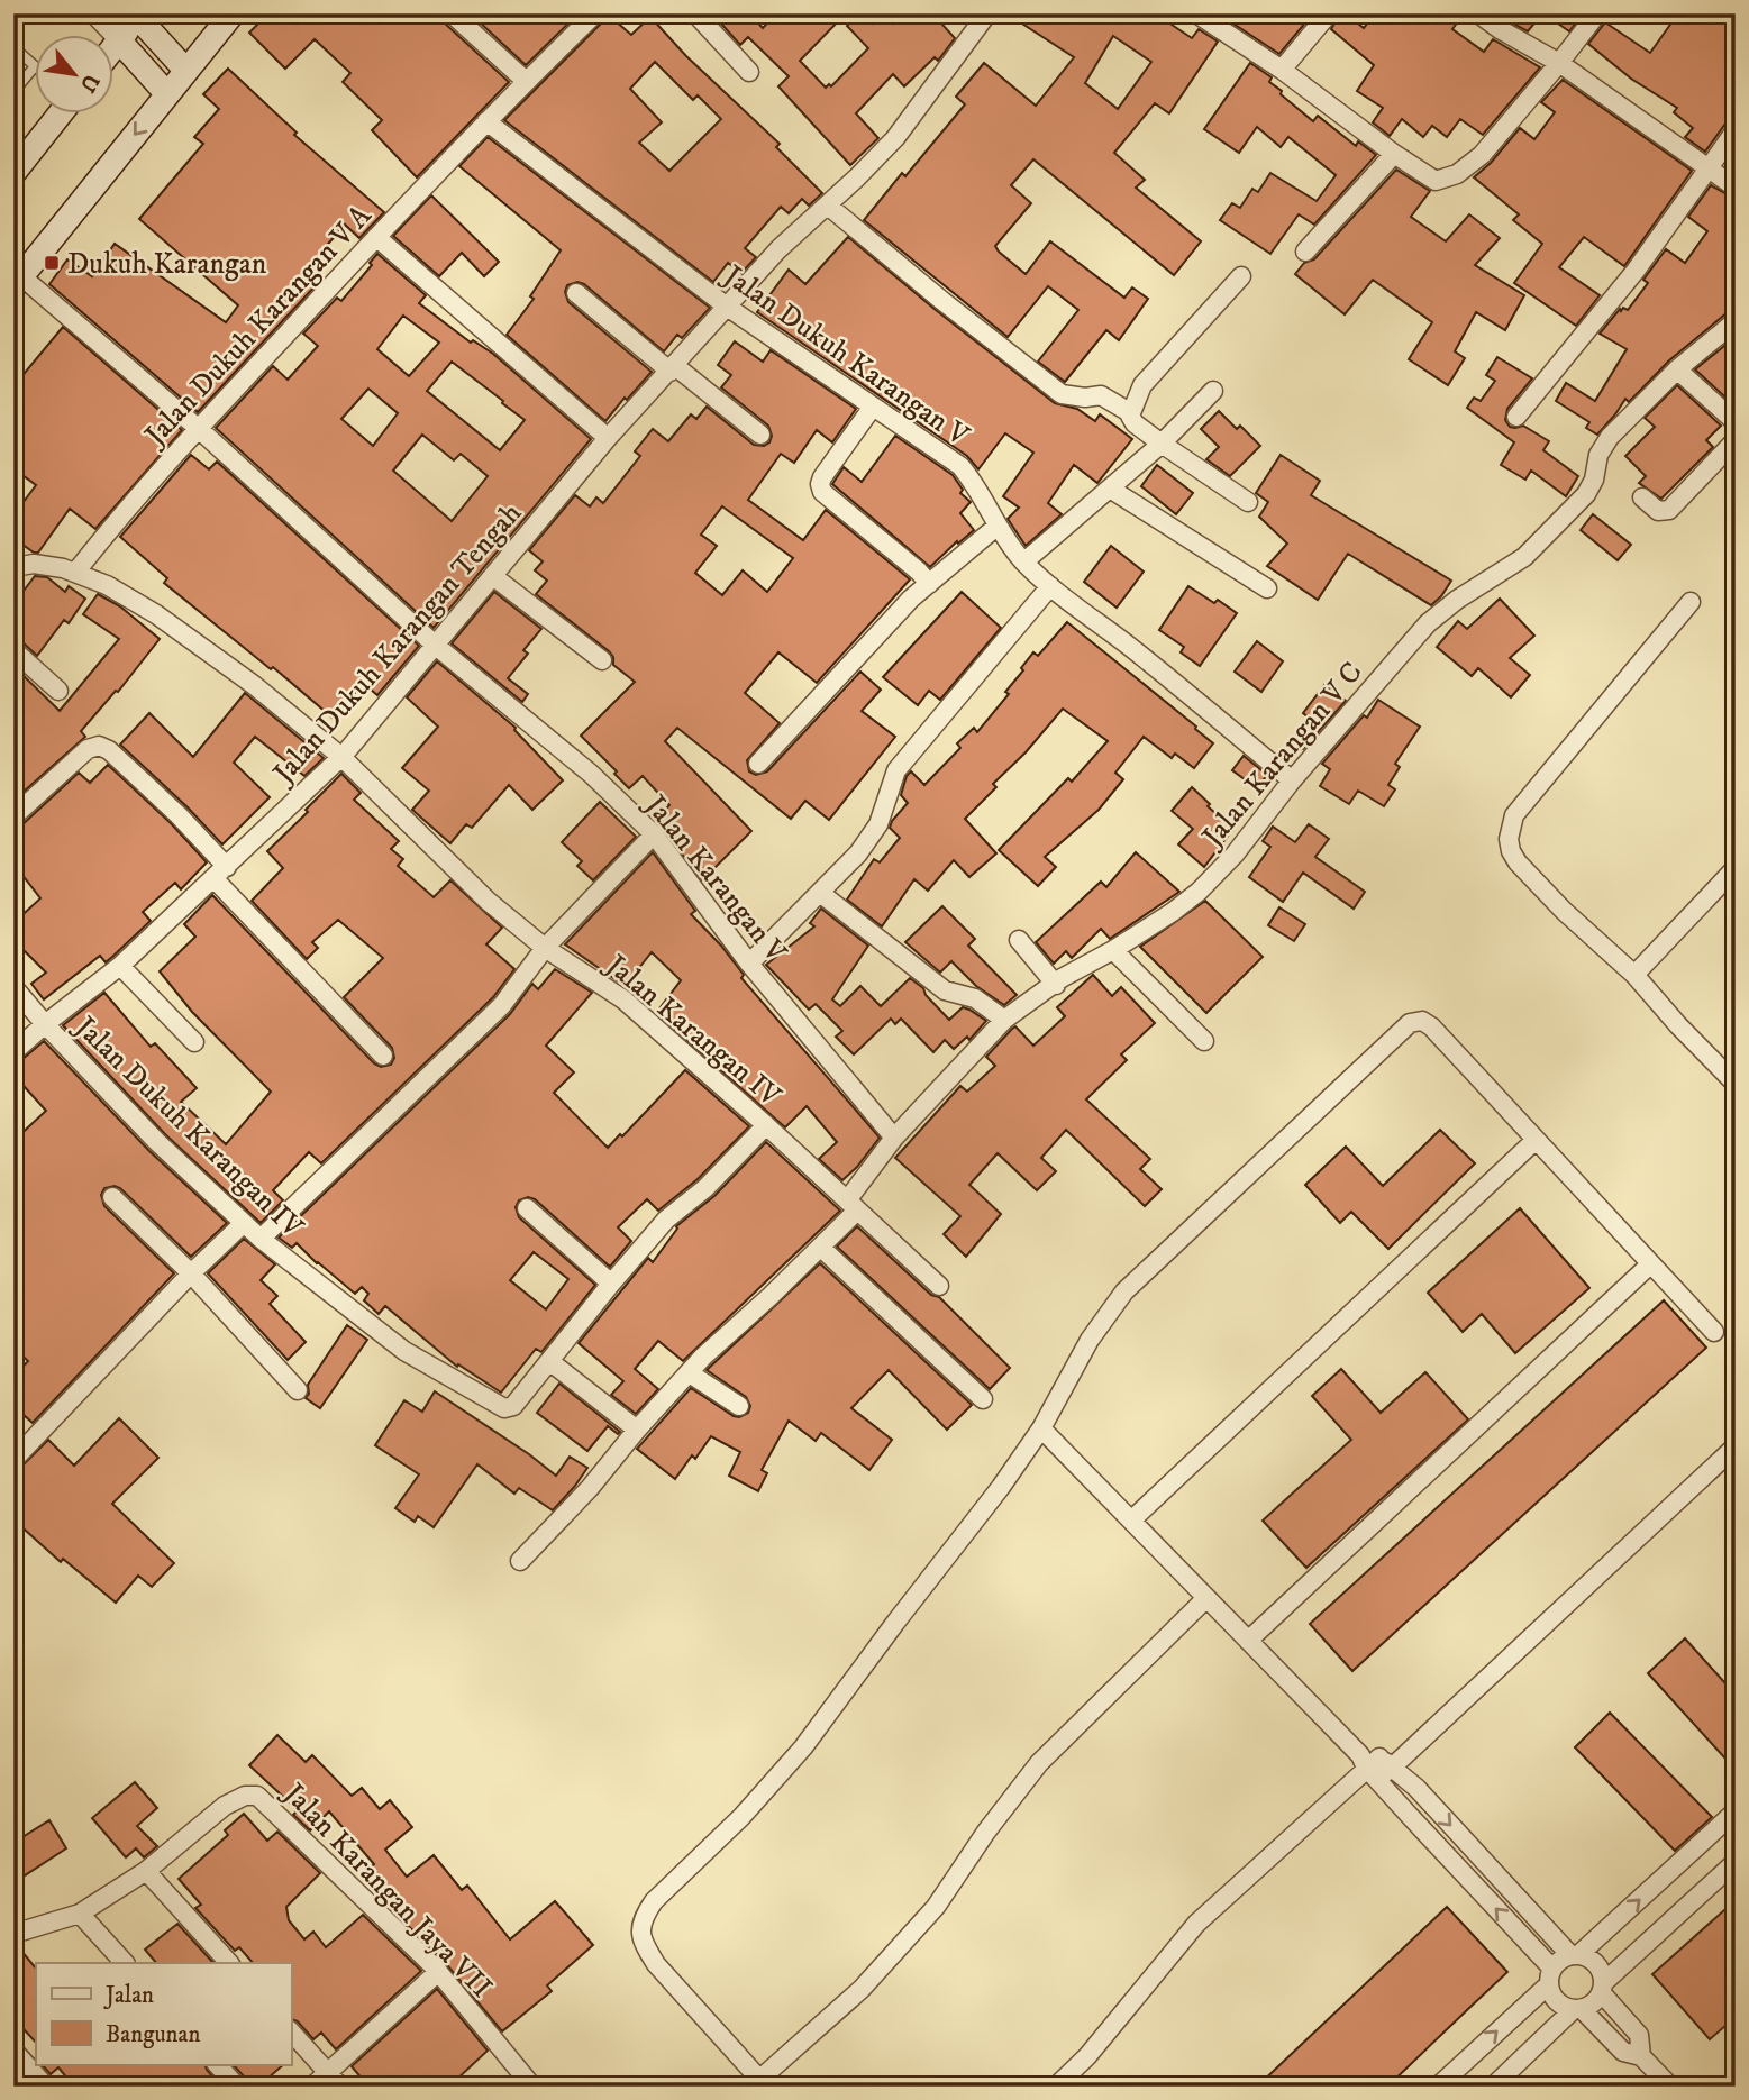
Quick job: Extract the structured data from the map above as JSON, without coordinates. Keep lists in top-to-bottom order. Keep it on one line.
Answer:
{"streets":{"street":["Jalan Dukuh Karangan V A","Jalan Dukuh Karangan V","Jalan Dukuh Karangan Tengah","Jalan Karangan V C","Jalan Karangan V","Jalan Karangan IV","Jalan Dukuh Karangan IV","Jalan Karangan Jaya VII"]},"crossings":[["Jalan Dukuh Karangan V A","Jalan Dukuh Karangan V"],["Jalan Dukuh Karangan V A","Jalan Karangan IV"],["Jalan Dukuh Karangan V","Jalan Dukuh Karangan Tengah"],["Jalan Dukuh Karangan V","Jalan Karangan V C"],["Jalan Dukuh Karangan Tengah","Jalan Karangan V"],["Jalan Dukuh Karangan Tengah","Jalan Karangan IV"],["Jalan Dukuh Karangan Tengah","Jalan Dukuh Karangan IV"],["Jalan Karangan V C","Jalan Karangan V"],["Jalan Karangan V C","Jalan Karangan IV"]],"places":{"transit":["Dukuh Karangan"]},"legend":["Jalan","Bangunan"],"north":"bottom right"}
